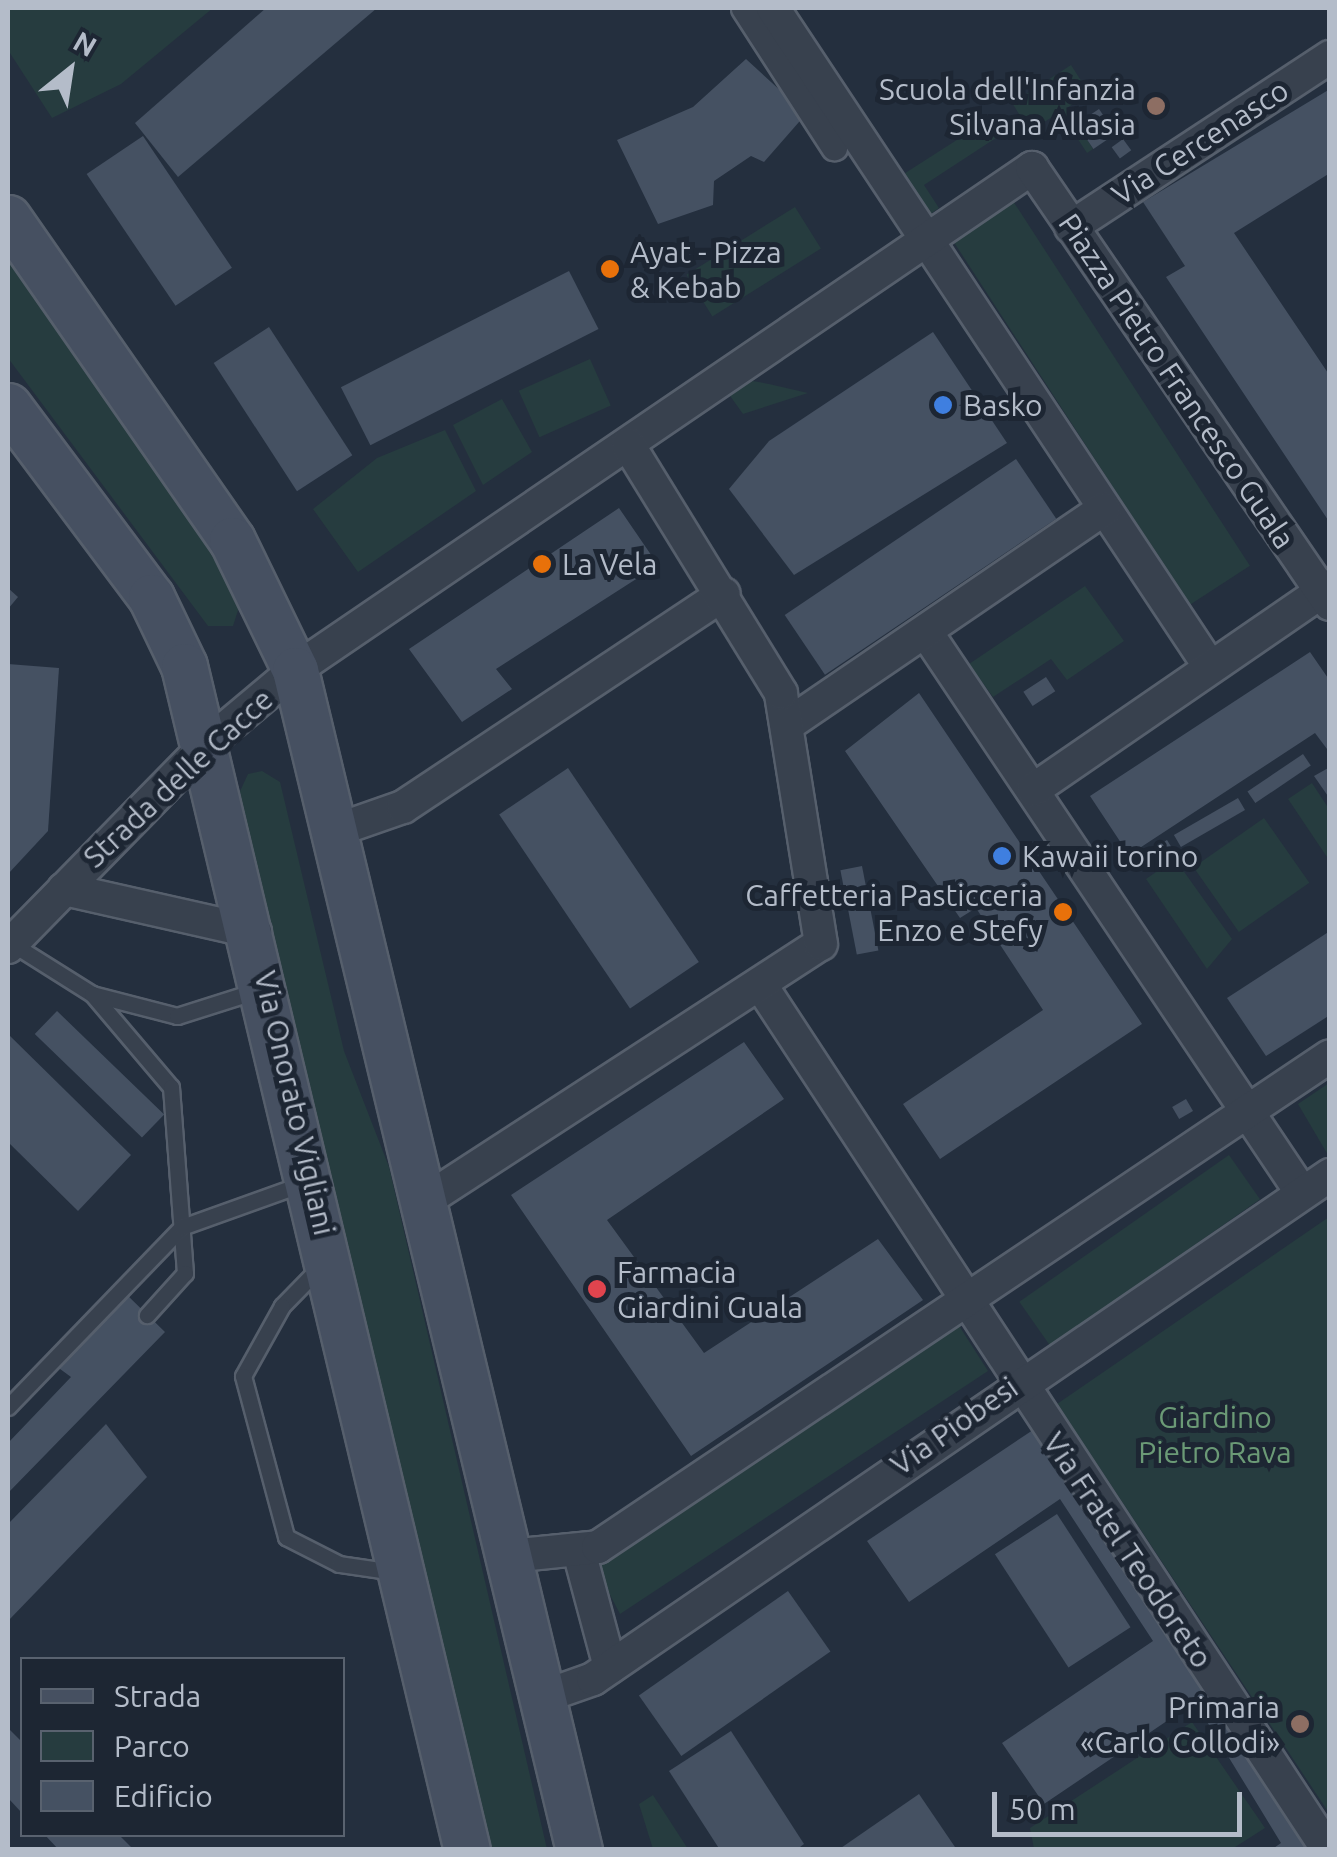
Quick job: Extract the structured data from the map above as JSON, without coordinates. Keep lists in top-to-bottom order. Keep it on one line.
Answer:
{"streets":{"main road":["Via Onorato Vigliani"],"street":["Via Cercenasco","Piazza Pietro Francesco Guala","Strada delle Cacce","Via Piobesi","Via Fratel Teodoreto"]},"crossings":[["Via Cercenasco","Piazza Pietro Francesco Guala"],["Piazza Pietro Francesco Guala","Strada delle Cacce"],["Piazza Pietro Francesco Guala","Via Piobesi"],["Strada delle Cacce","Via Onorato Vigliani"],["Via Piobesi","Via Fratel Teodoreto"]],"parks":["Giardino Pietro Rava"],"places":["Scuola dell'Infanzia Silvana Allasia","Ayat - Pizza & Kebab","Basko","La Vela","Kawaii torino","Caffetteria Pasticceria Enzo e Stefy","Farmacia Giardini Guala","Primaria «Carlo Collodi»"],"legend":["Strada","Parco","Edificio"],"scale_bar":"50 m","north":"top right"}
